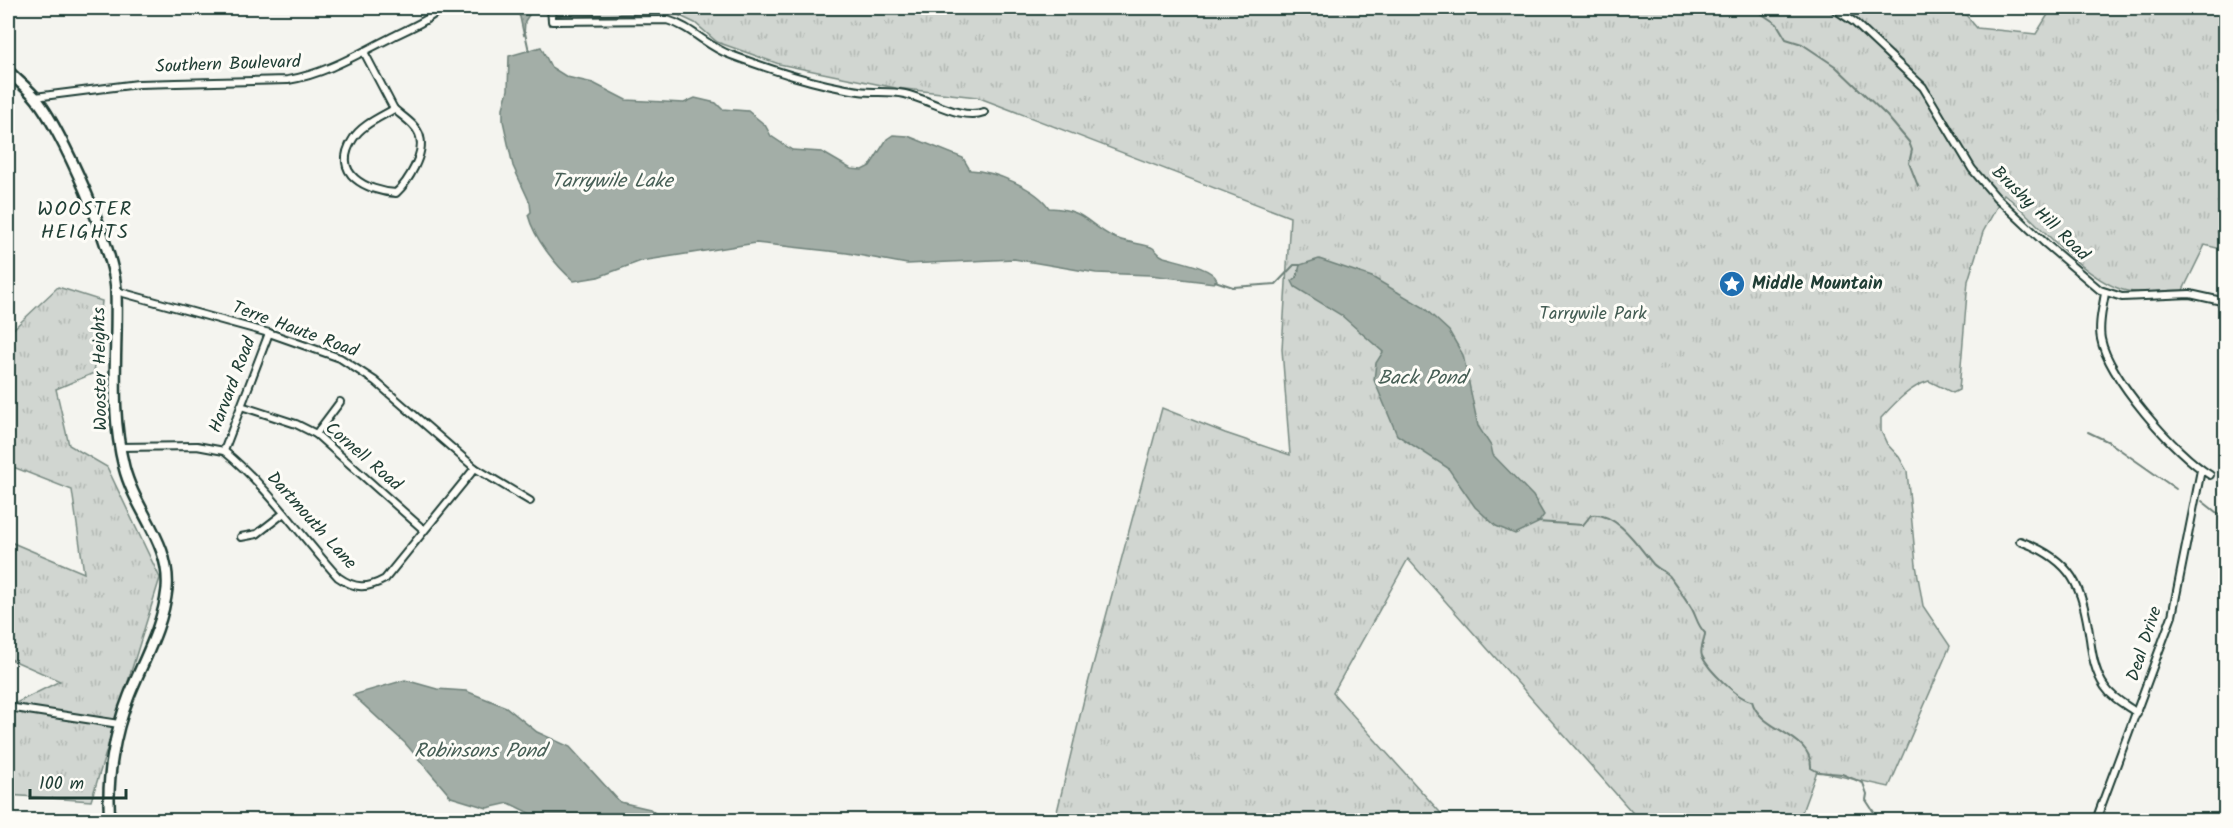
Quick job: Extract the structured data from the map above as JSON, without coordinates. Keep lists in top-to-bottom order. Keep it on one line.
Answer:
{"streets":{"main road":["Wooster Heights"],"street":["Southern Boulevard","Brushy Hill Road","Terre Haute Road","Harvard Road","Cornell Road","Dartmouth Lane","Deal Drive"]},"crossings":[["Southern Boulevard","Wooster Heights"],["Terre Haute Road","Wooster Heights"],["Terre Haute Road","Harvard Road"],["Terre Haute Road","Dartmouth Lane"],["Wooster Heights","Harvard Road"],["Harvard Road","Cornell Road"],["Harvard Road","Dartmouth Lane"],["Cornell Road","Dartmouth Lane"]],"districts":["WOOSTER HEIGHTS"],"water":["Tarrywile Lake","Back Pond","Robinsons Pond"],"parks":["Tarrywile Park"],"places":{"place":["Middle Mountain"]},"scale_bar":"100 m"}
